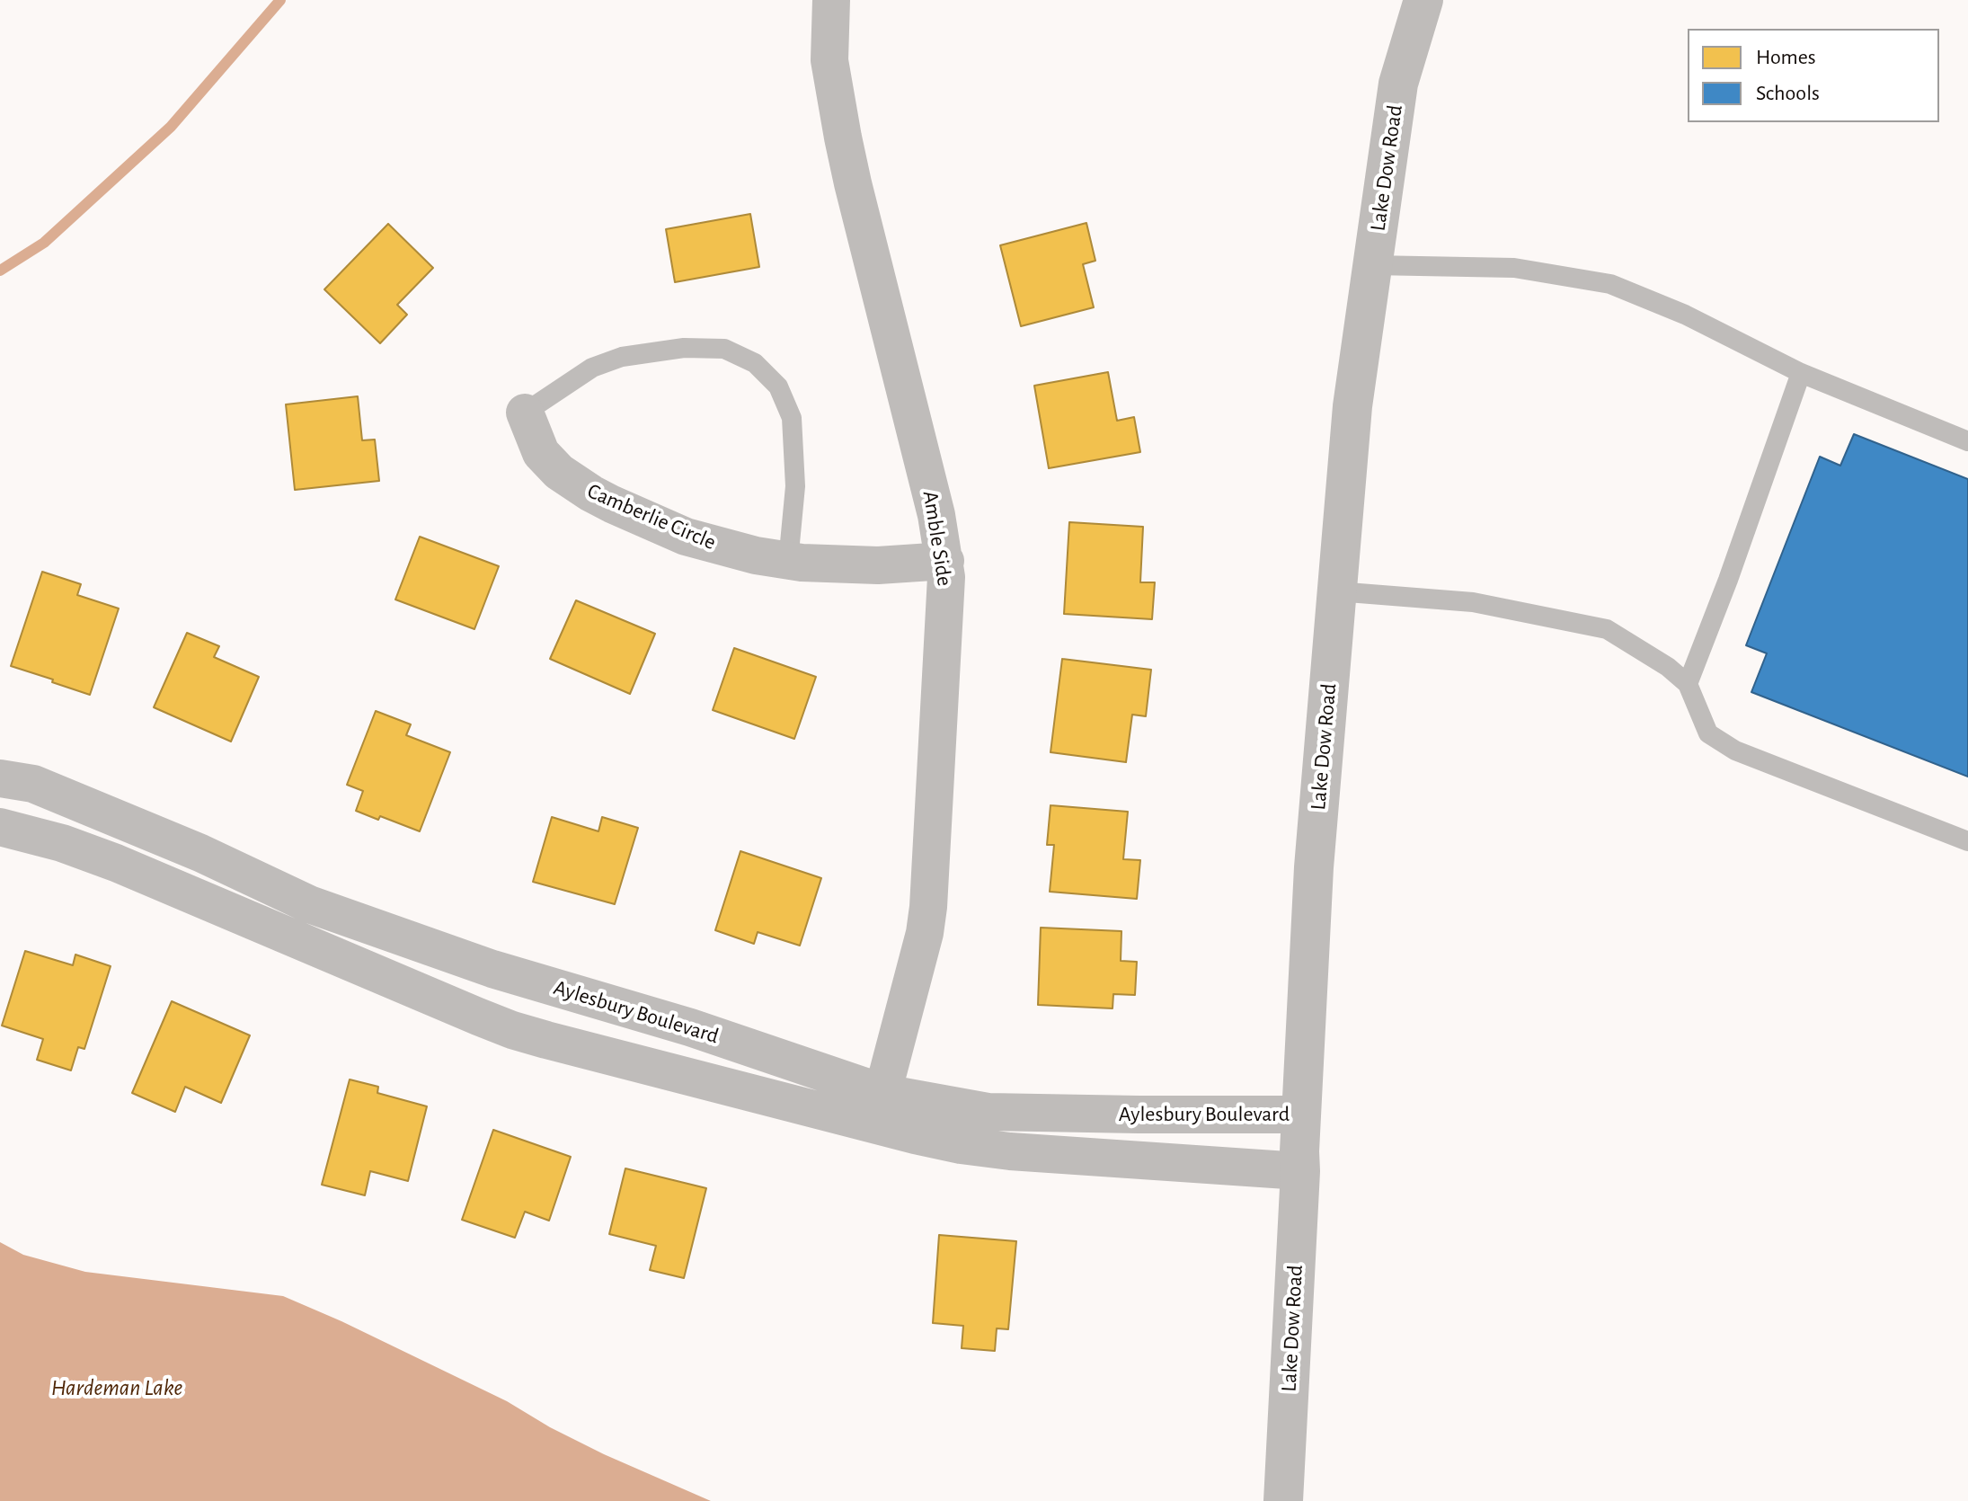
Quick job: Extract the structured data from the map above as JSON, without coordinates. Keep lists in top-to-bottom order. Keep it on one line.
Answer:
{"streets":{"street":["Lake Dow Road","Camberlie Circle","Amble Side","Aylesbury Boulevard"]},"crossings":[["Lake Dow Road","Aylesbury Boulevard"],["Camberlie Circle","Amble Side"],["Amble Side","Aylesbury Boulevard"]],"water":["Hardeman Lake"],"legend":["Homes","Schools"]}
